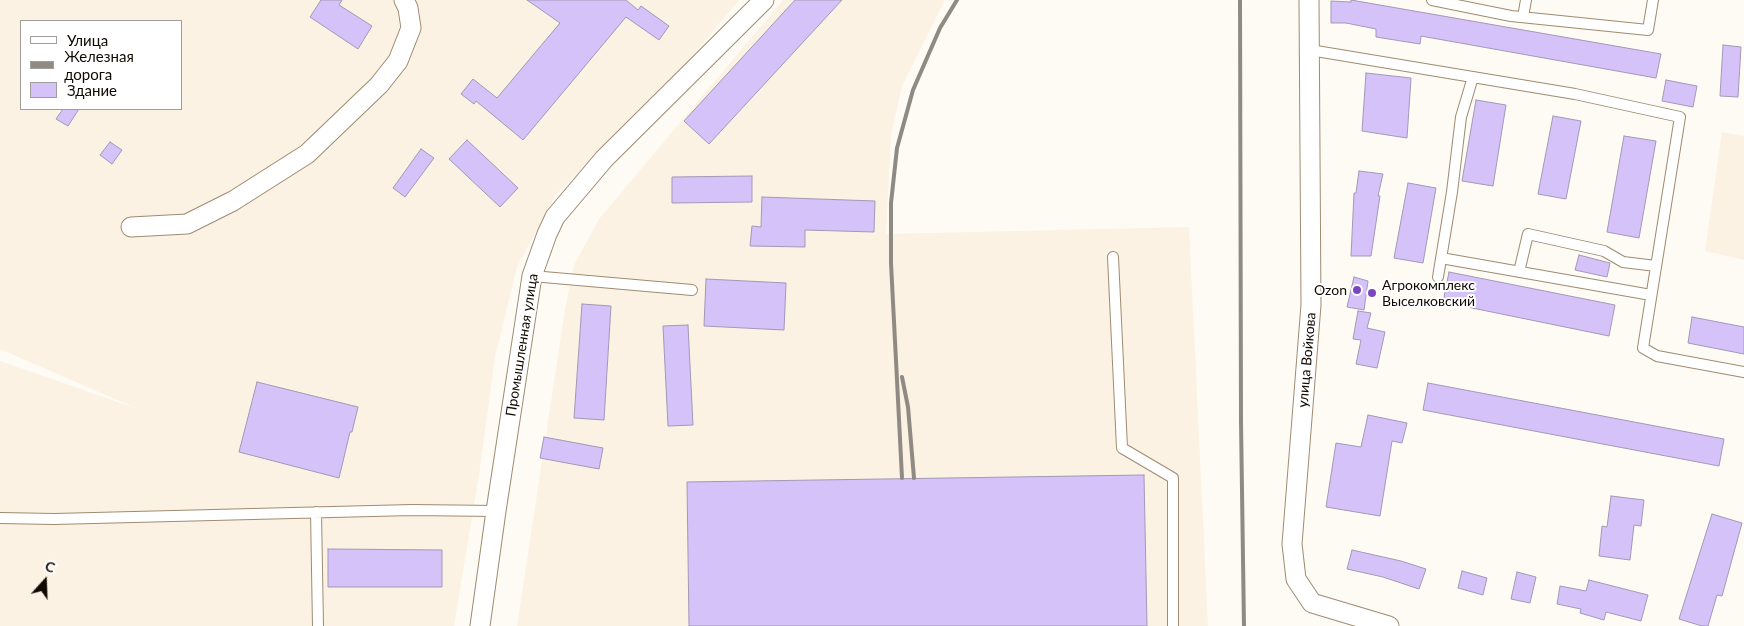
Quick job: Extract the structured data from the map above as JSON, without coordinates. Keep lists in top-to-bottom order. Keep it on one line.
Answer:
{"streets":{"street":["Промышленная улица","улица Войкова"]},"places":["Ozon","Агрокомплекс Выселковский"],"legend":["Улица","Железная дорога","Здание"],"north":"top"}
